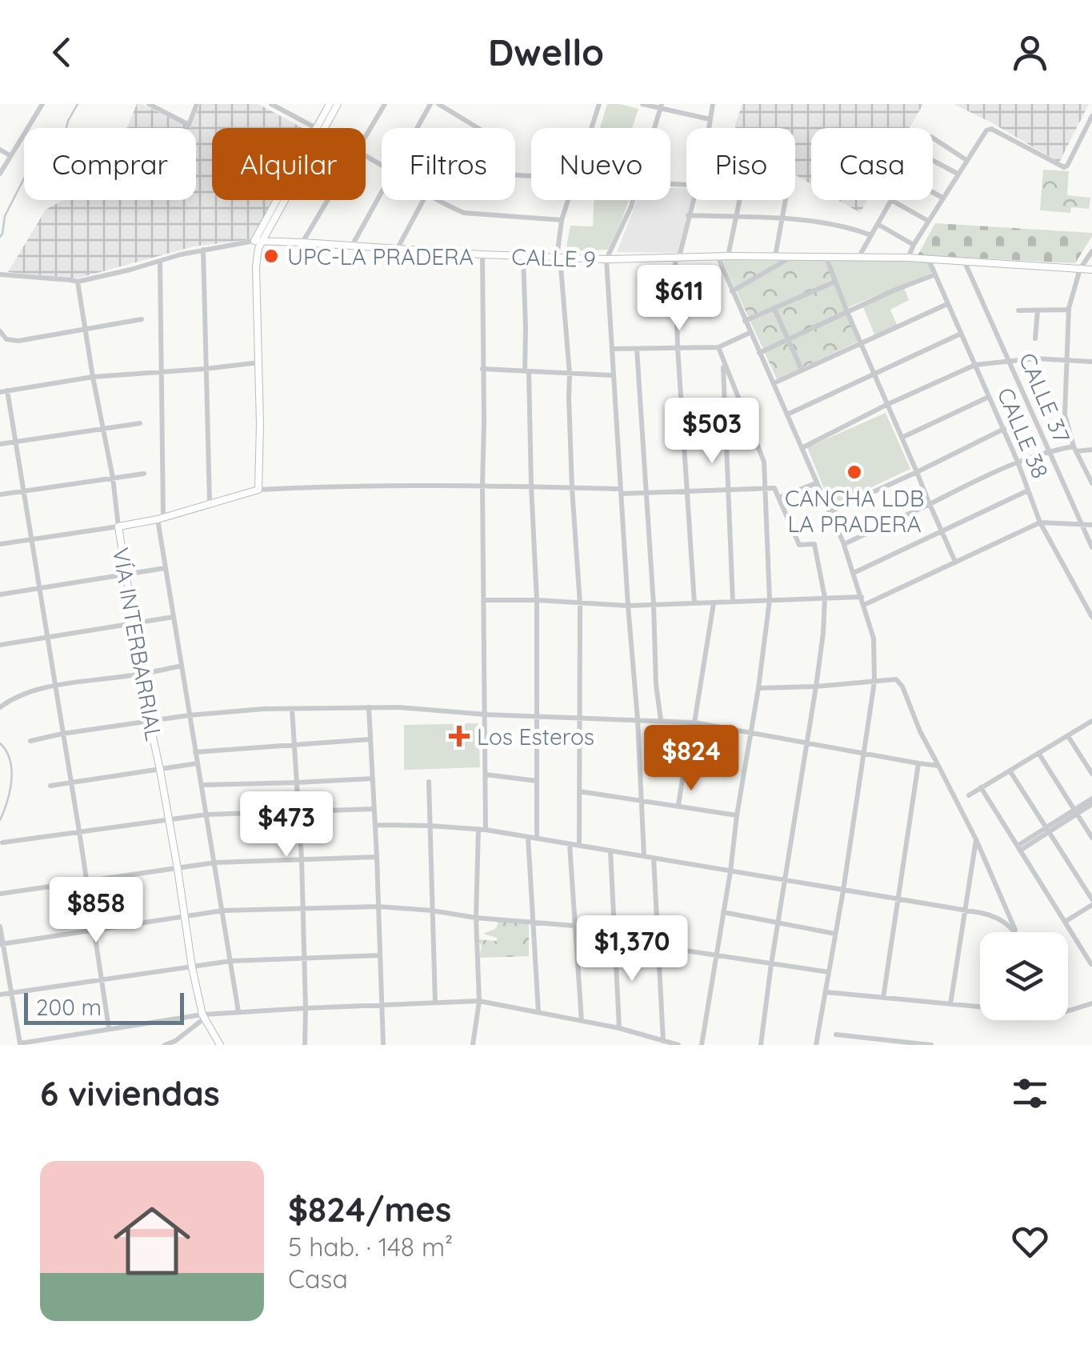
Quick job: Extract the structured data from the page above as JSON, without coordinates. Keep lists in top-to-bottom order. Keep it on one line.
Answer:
{"streets":{"main road":["CALLE 9","VÍA INTERBARRIAL"],"street":["CALLE 37","CALLE 38"]},"crossings":[["CALLE 9","CALLE 37"],["CALLE 9","CALLE 38"]],"places":{"other":["UPC-LA PRADERA","CANCHA LDB LA PRADERA"],"health":["Los Esteros"]},"scale_bar":"200 m","page":{"header":"Dwello","chip":["Comprar","Alquilar","Filtros","Nuevo","Piso","Casa"],"price":["$611","$503","$824","$473","$858","$1,370"],"scale":"200 m","heading":"6 viviendas","list":[{"name":"$824/mes","note":"5 hab. · 148 m² · Casa"}]}}
